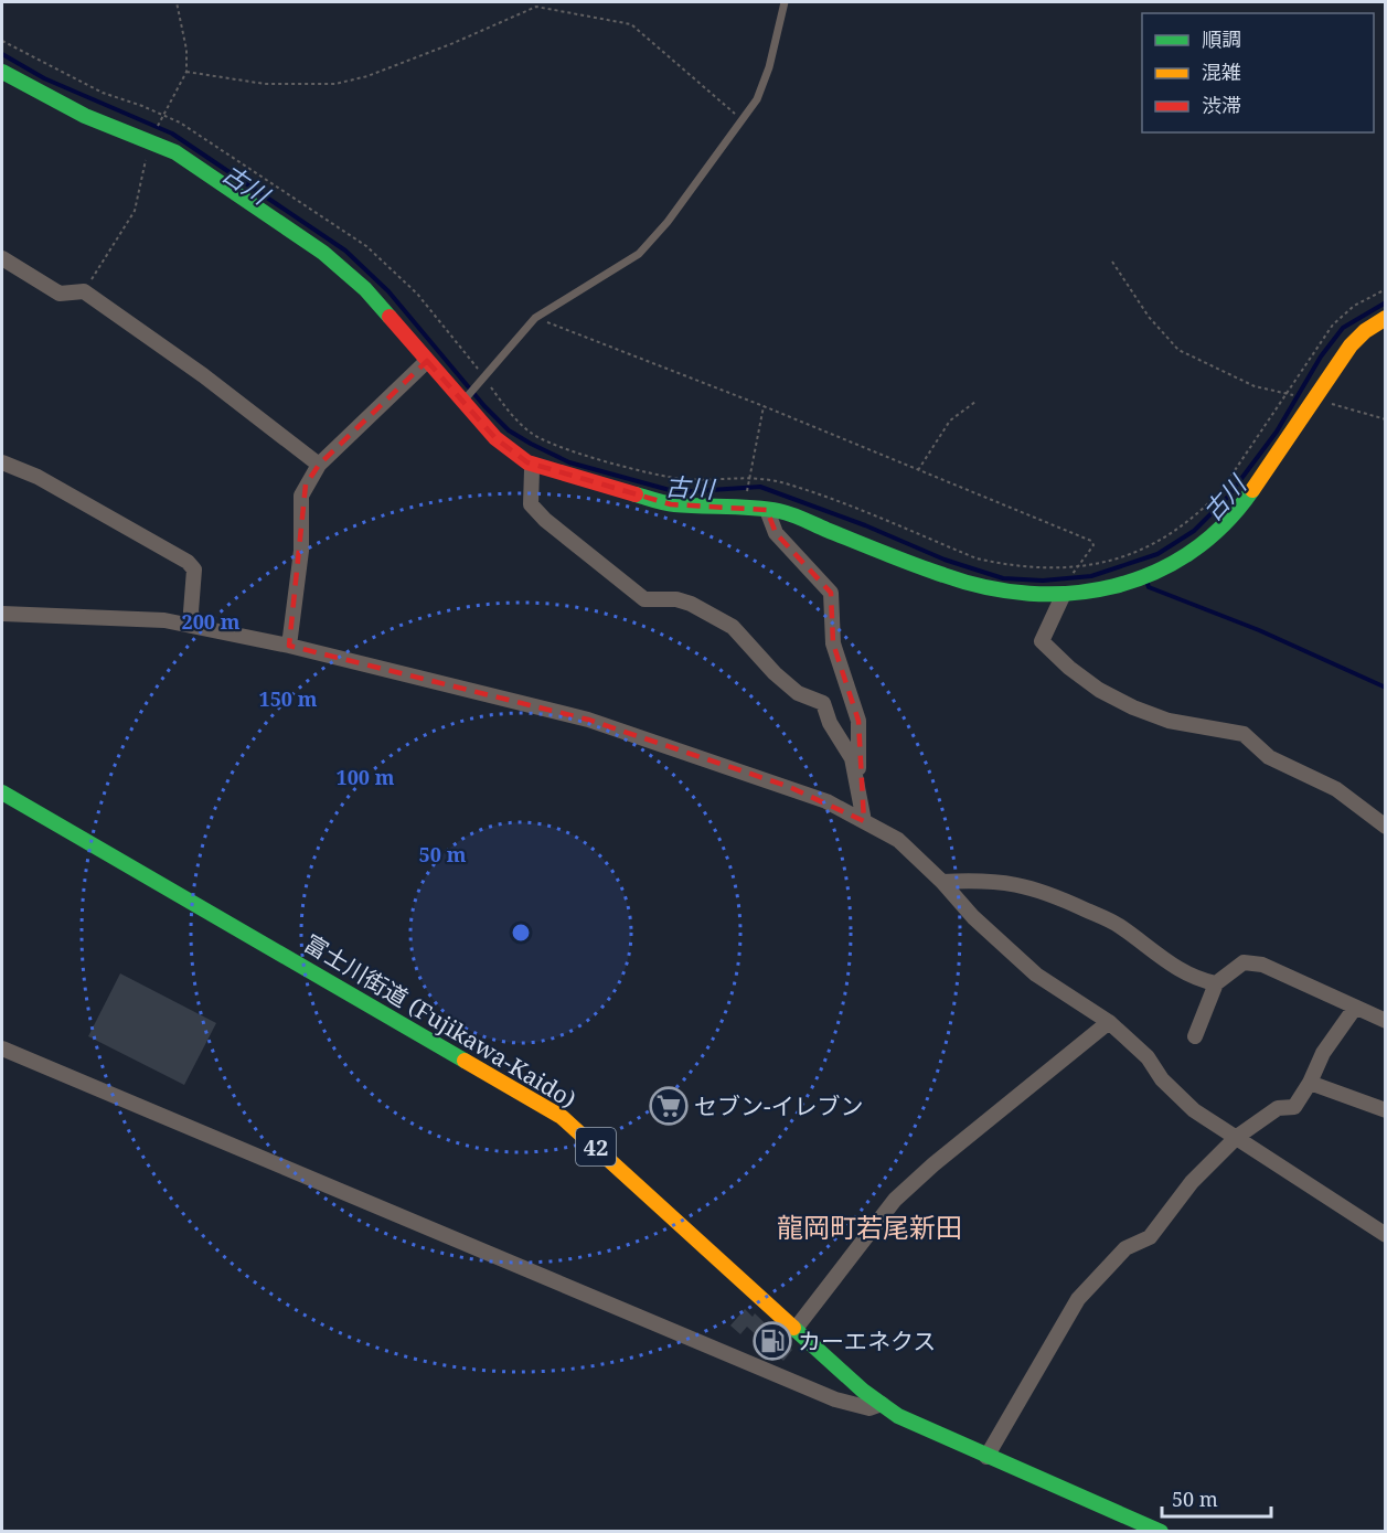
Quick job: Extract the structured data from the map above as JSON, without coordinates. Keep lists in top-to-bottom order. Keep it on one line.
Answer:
{"streets":{"street":["富士川街道 (Fujikawa-Kaido)","42"]},"districts":["龍岡町若尾新田"],"water":["古川"],"places":{"supermarket":["セブン-イレブン"],"fuel station":["カーエネクス"]},"legend":["順調","混雑","渋滞"],"scale_bar":"50 m","rings":["200 m","150 m","100 m","50 m"]}
